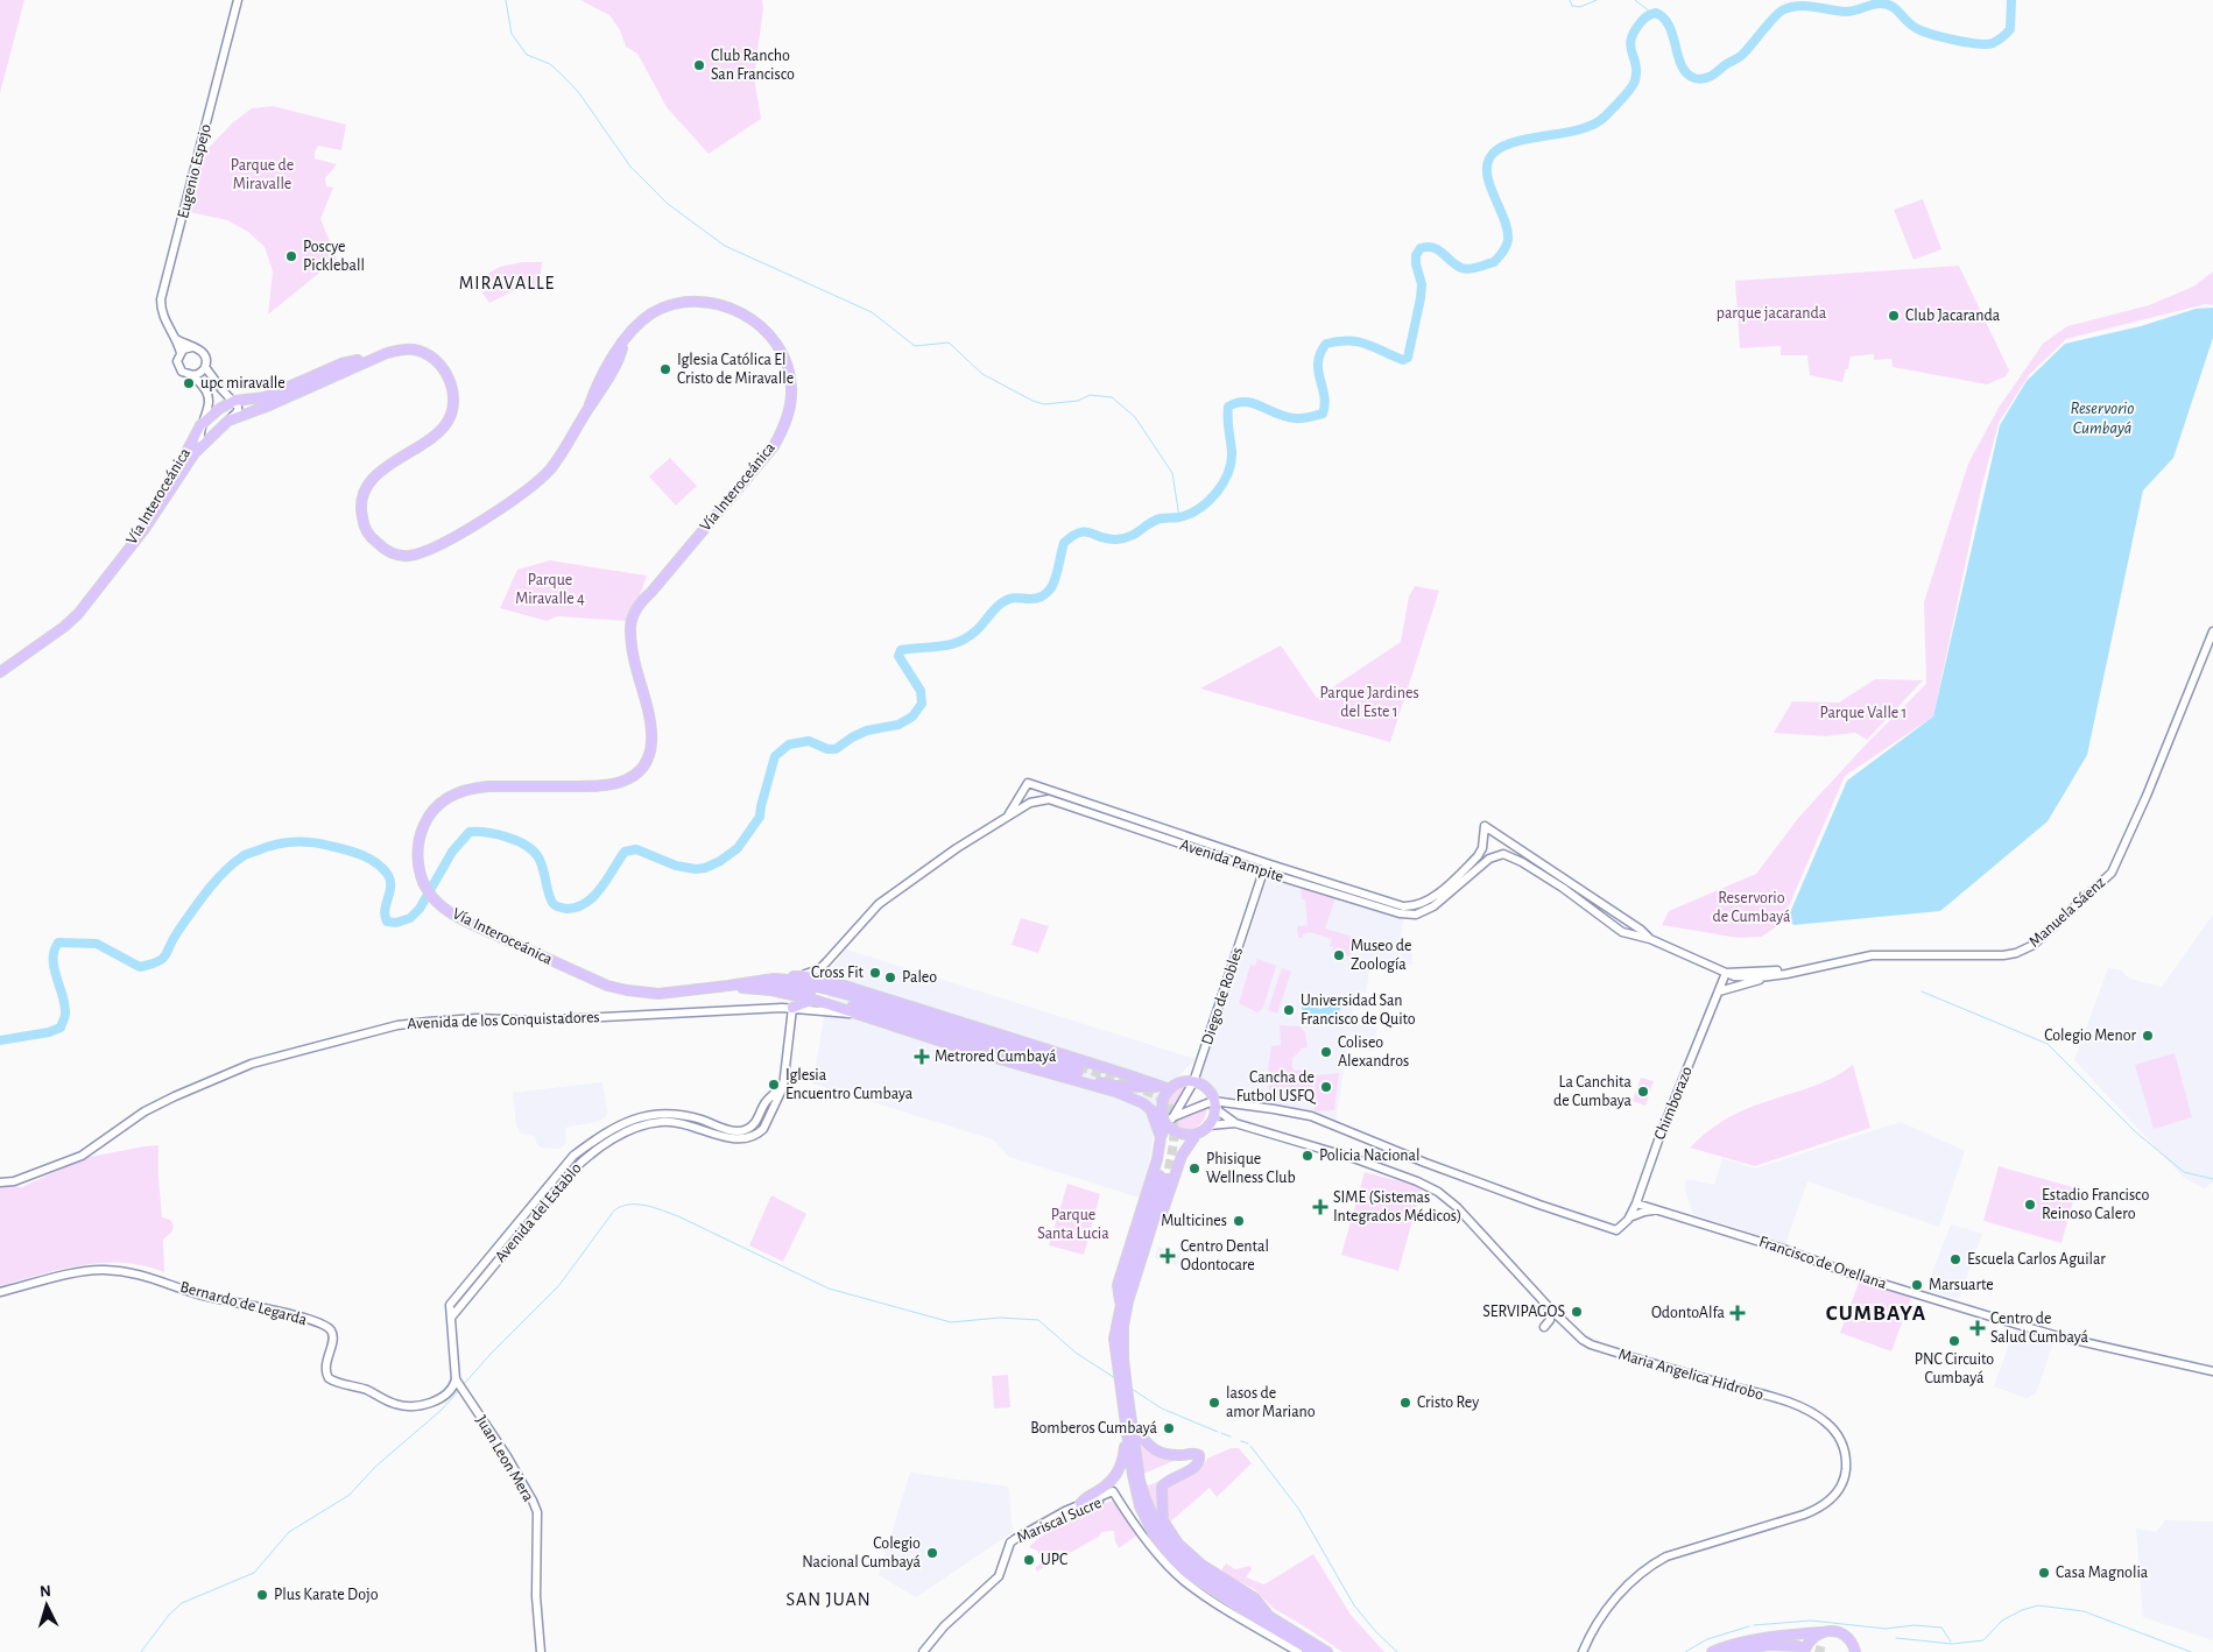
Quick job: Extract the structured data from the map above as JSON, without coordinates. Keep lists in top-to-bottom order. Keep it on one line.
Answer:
{"streets":{"main road":["Vía Interoceánica"],"street":["Eugenio Espejo","Avenida Pampite","Manuela Sáenz","Diego de Robles","Avenida de los Conquistadores","Chimborazo","Avenida del Establo","Francisco de Orellana","Bernardo de Legarda","Maria Angelica Hidrobo","Juan Leon Mera","Mariscal Sucre"]},"crossings":[["Avenida Pampite","Manuela Sáenz"],["Avenida Pampite","Diego de Robles"],["Avenida Pampite","Chimborazo"],["Manuela Sáenz","Chimborazo"],["Avenida de los Conquistadores","Avenida del Establo"],["Chimborazo","Francisco de Orellana"],["Chimborazo","Maria Angelica Hidrobo"],["Avenida del Establo","Juan Leon Mera"],["Bernardo de Legarda","Juan Leon Mera"]],"districts":["MIRAVALLE","CUMBAYA","SAN JUAN"],"water":["Reservorio Cumbayá"],"parks":["Parque de Miravalle","parque jacaranda","Parque Miravalle 4","Parque Jardines del Este 1","Parque Valle 1","Reservorio de Cumbayá","Parque Santa Lucia"],"places":{"other":["Club Rancho San Francisco","Poscye Pickleball","Club Jacaranda","Iglesia Católica El Cristo de Miravalle","upc miravalle","Museo de Zoología","Cross Fit","Paleo","Universidad San Francisco de Quito","Colegio Menor","Coliseo Alexandros","Iglesia Encuentro Cumbaya","Cancha de Futbol USFQ","La Canchita de Cumbaya","Policia Nacional","Phisique Wellness Club","Estadio Francisco Reinoso Calero","Multicines","Escuela Carlos Aguilar","Marsuarte","SERVIPAGOS","PNC Circuito Cumbayá","lasos de amor Mariano","Cristo Rey","Bomberos Cumbayá","Colegio Nacional Cumbayá","UPC","Casa Magnolia","Plus Karate Dojo"],"health":["Metrored Cumbayá","SIME (Sistemas Integrados Médicos)","Centro Dental Odontocare","OdontoAlfa","Centro de Salud Cumbayá"]},"north":"top"}
